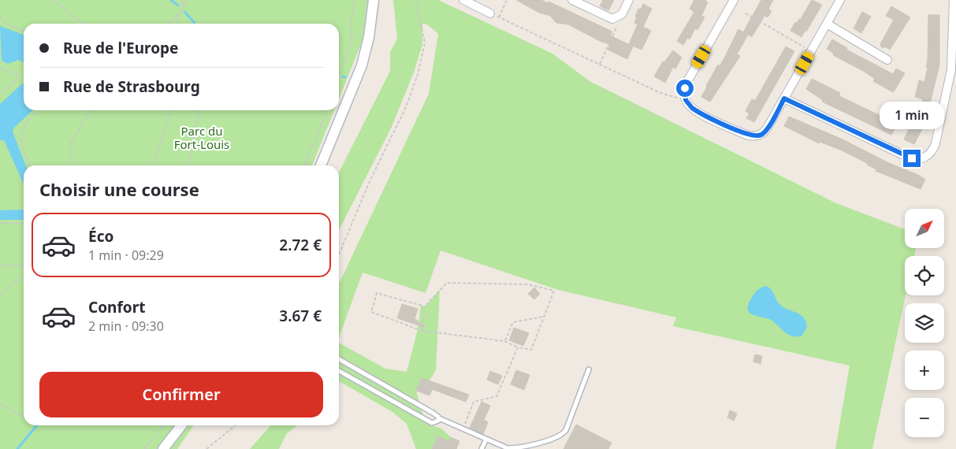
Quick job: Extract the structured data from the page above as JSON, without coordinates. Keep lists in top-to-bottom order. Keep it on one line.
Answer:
{"parks":["Parc du Fort-Louis"],"north":"top right","page":{"banner":["Rue de l'Europe","Rue de Strasbourg"],"bubble":"1 min","heading":"Choisir une course","map_buttons":["+","−"],"list":[{"name":"Éco","note":"1 min · 09:29","value":"2.72 €"},{"name":"Confort","note":"2 min · 09:30","value":"3.67 €"}],"buttons":"Confirmer"}}
